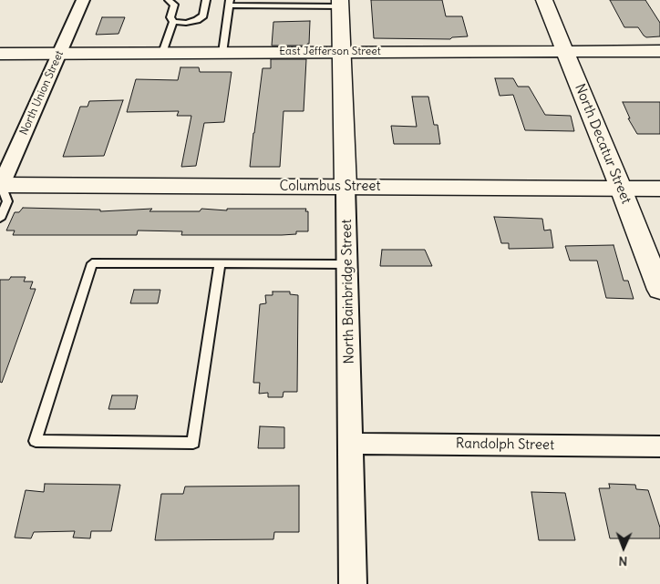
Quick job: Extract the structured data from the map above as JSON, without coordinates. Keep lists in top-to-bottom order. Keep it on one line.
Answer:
{"streets":{"main road":["East Jefferson Street","North Decatur Street","Columbus Street","North Bainbridge Street"],"street":["North Union Street","Randolph Street"]},"crossings":[["East Jefferson Street","North Union Street"],["East Jefferson Street","North Decatur Street"],["East Jefferson Street","North Bainbridge Street"],["North Union Street","Columbus Street"],["North Decatur Street","Columbus Street"],["Columbus Street","North Bainbridge Street"],["North Bainbridge Street","Randolph Street"]],"north":"bottom"}
